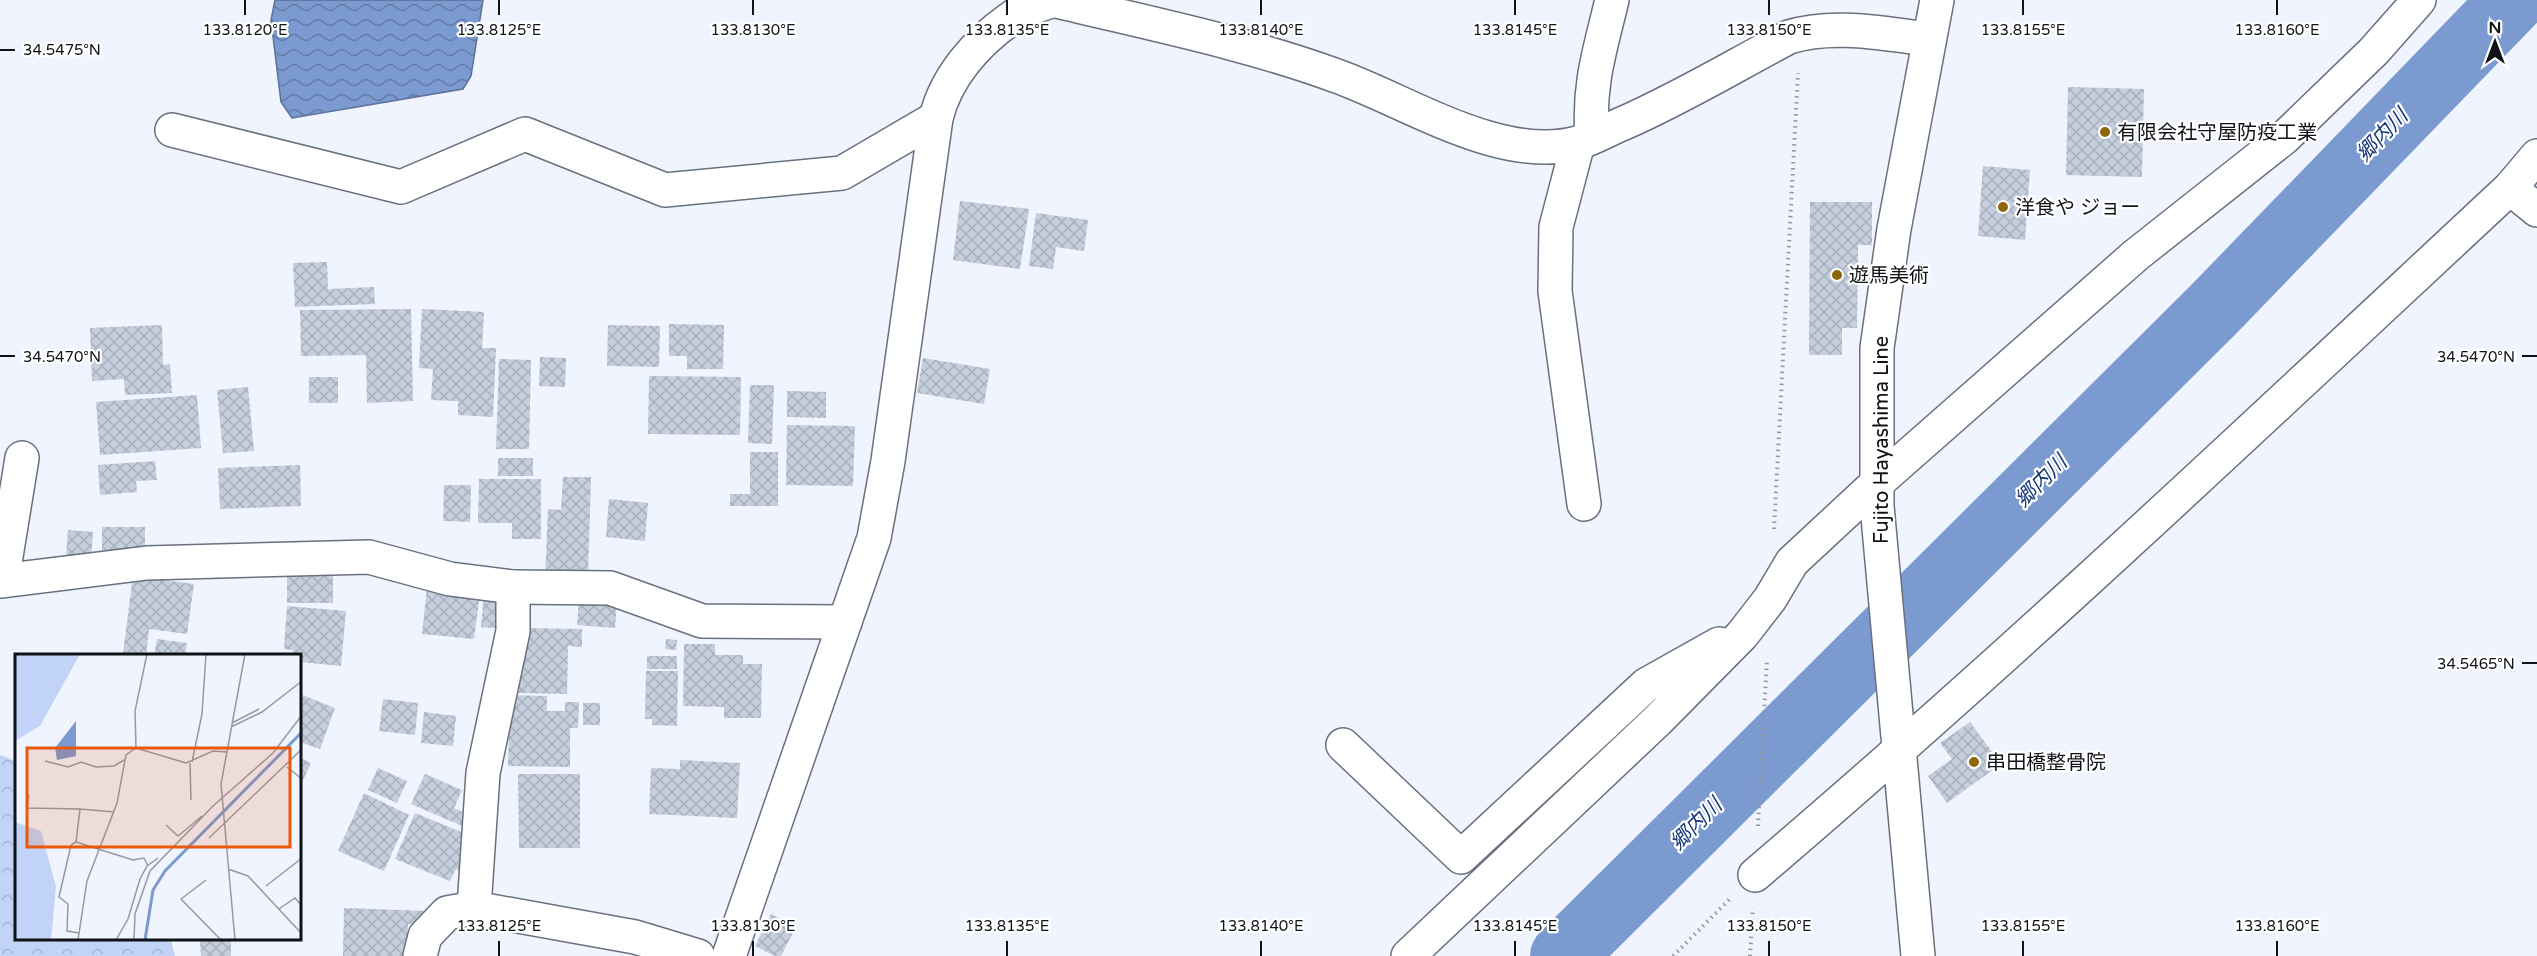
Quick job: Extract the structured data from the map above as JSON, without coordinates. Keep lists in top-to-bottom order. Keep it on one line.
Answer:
{"streets":{"street":["Fujito Hayashima Line"]},"water":["郷内川"],"places":["有限会社守屋防疫工業","洋食や ジョー","遊馬美術","串田橋整骨院"],"north":"top","coordinates":["133.8120°E","133.8125°E","133.8130°E","133.8135°E","133.8140°E","133.8145°E","133.8150°E","133.8155°E","133.8160°E","34.5475°N","34.5470°N","34.5465°N"]}
